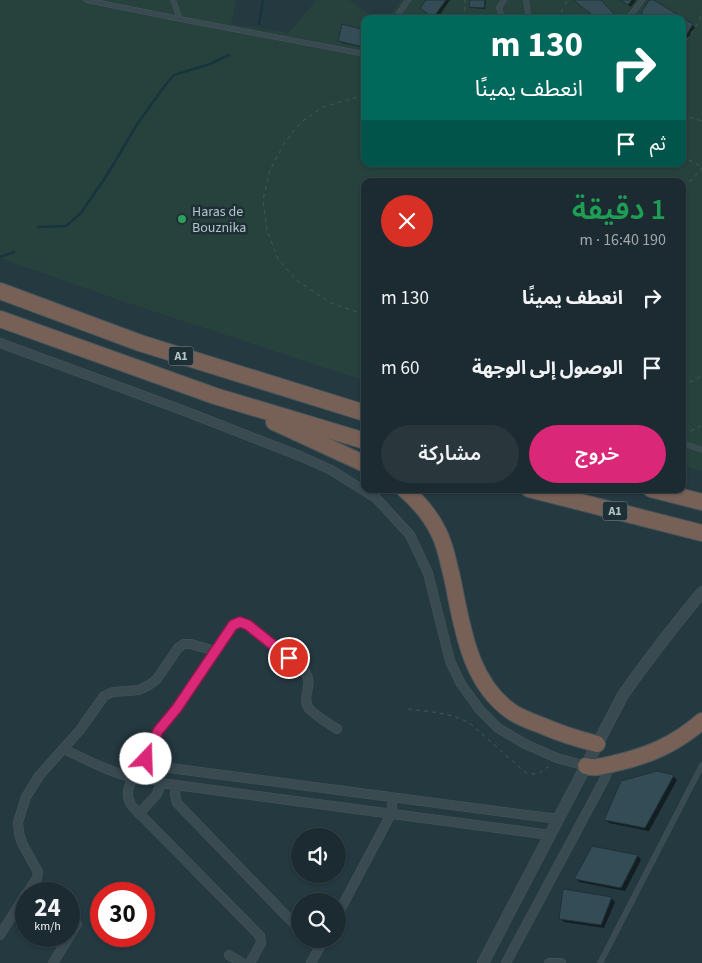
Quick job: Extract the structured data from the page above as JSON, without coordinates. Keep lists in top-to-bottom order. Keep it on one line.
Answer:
{"streets":{"highway":["A1"]},"places":["Haras de Bouznika"],"page":{"turn":["130 m","انعطف يمينًا"],"then":"ثم","heading":["1 دقيقة","190 m · 16:40"],"list":[{"name":"انعطف يمينًا","value":"130 m"},{"name":"الوصول إلى الوجهة","value":"60 m"}],"buttons":["خروج","مشاركة"],"speed":"24 km/h","limit":"30"}}
